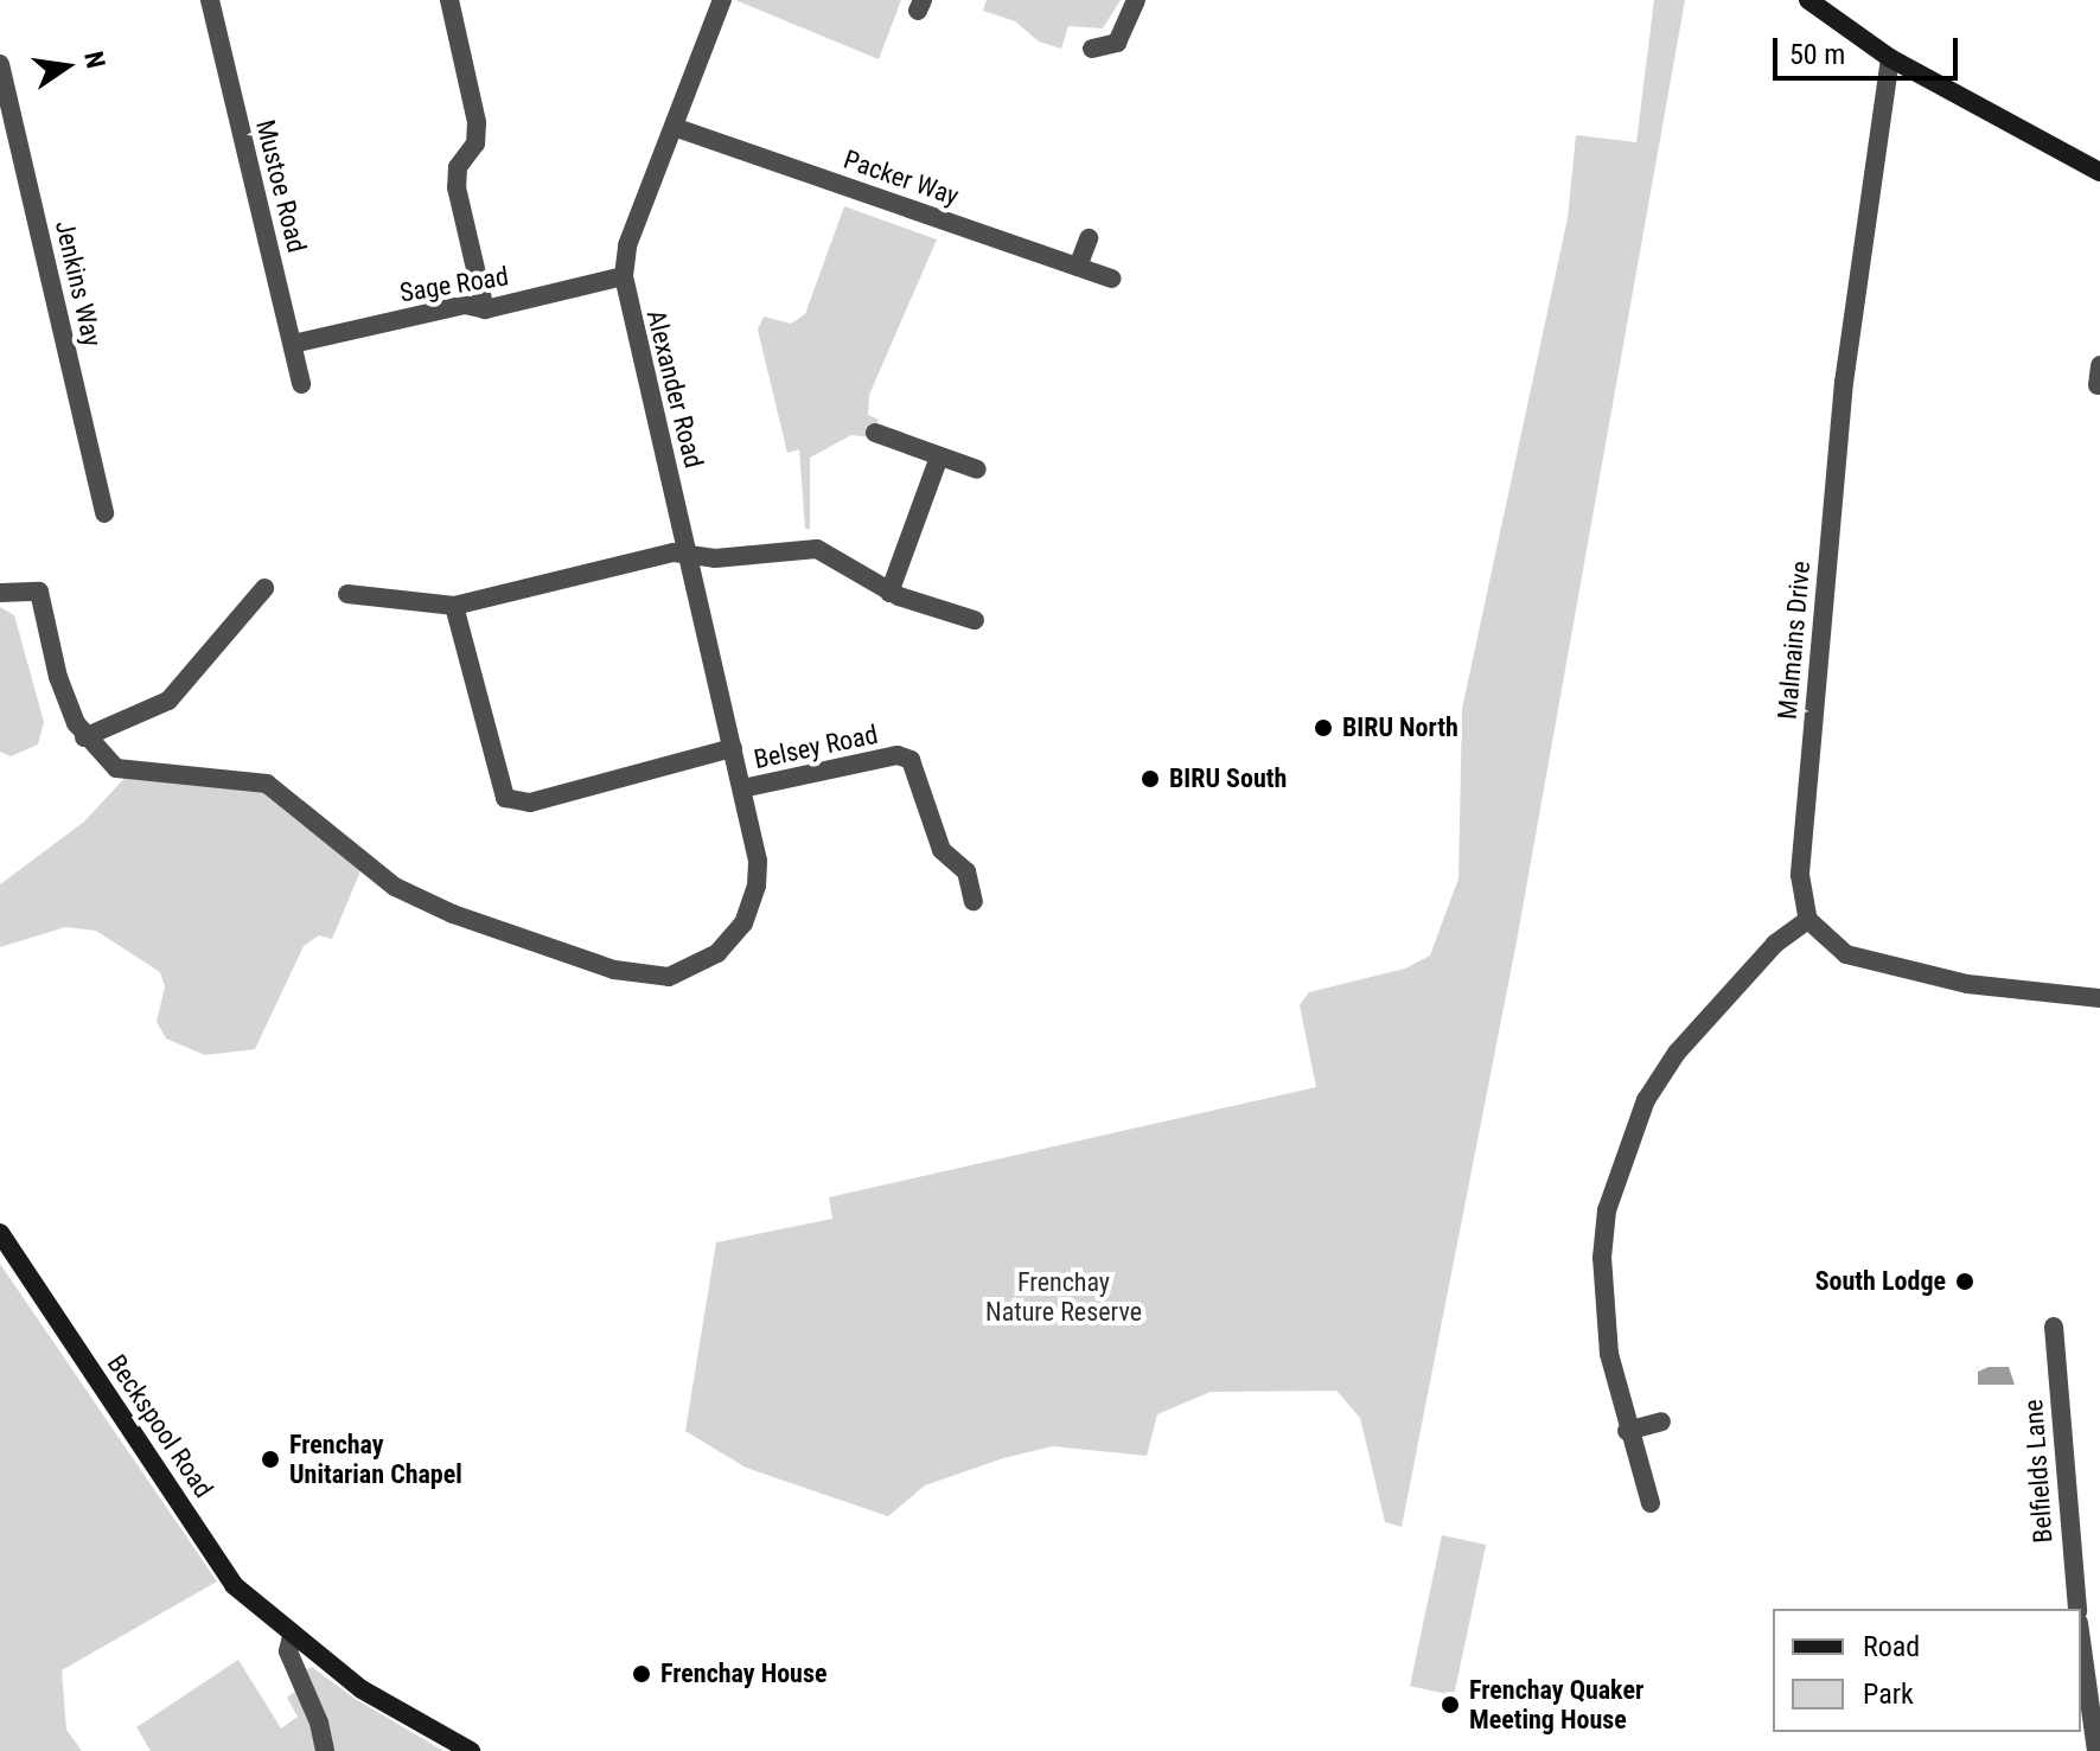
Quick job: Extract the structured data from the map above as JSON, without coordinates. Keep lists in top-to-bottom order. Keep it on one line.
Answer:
{"streets":{"street":["Packer Way","Mustoe Road","Jenkins Way","Sage Road","Alexander Road","Malmains Drive","Belsey Road","Beckspool Road","Belfields Lane"]},"crossings":[["Packer Way","Alexander Road"],["Mustoe Road","Sage Road"],["Sage Road","Alexander Road"],["Alexander Road","Belsey Road"]],"parks":["Frenchay Nature Reserve"],"places":["BIRU North","BIRU South","South Lodge","Frenchay Unitarian Chapel","Frenchay House","Frenchay Quaker Meeting House"],"legend":["Road","Park"],"scale_bar":"50 m","north":"right"}
